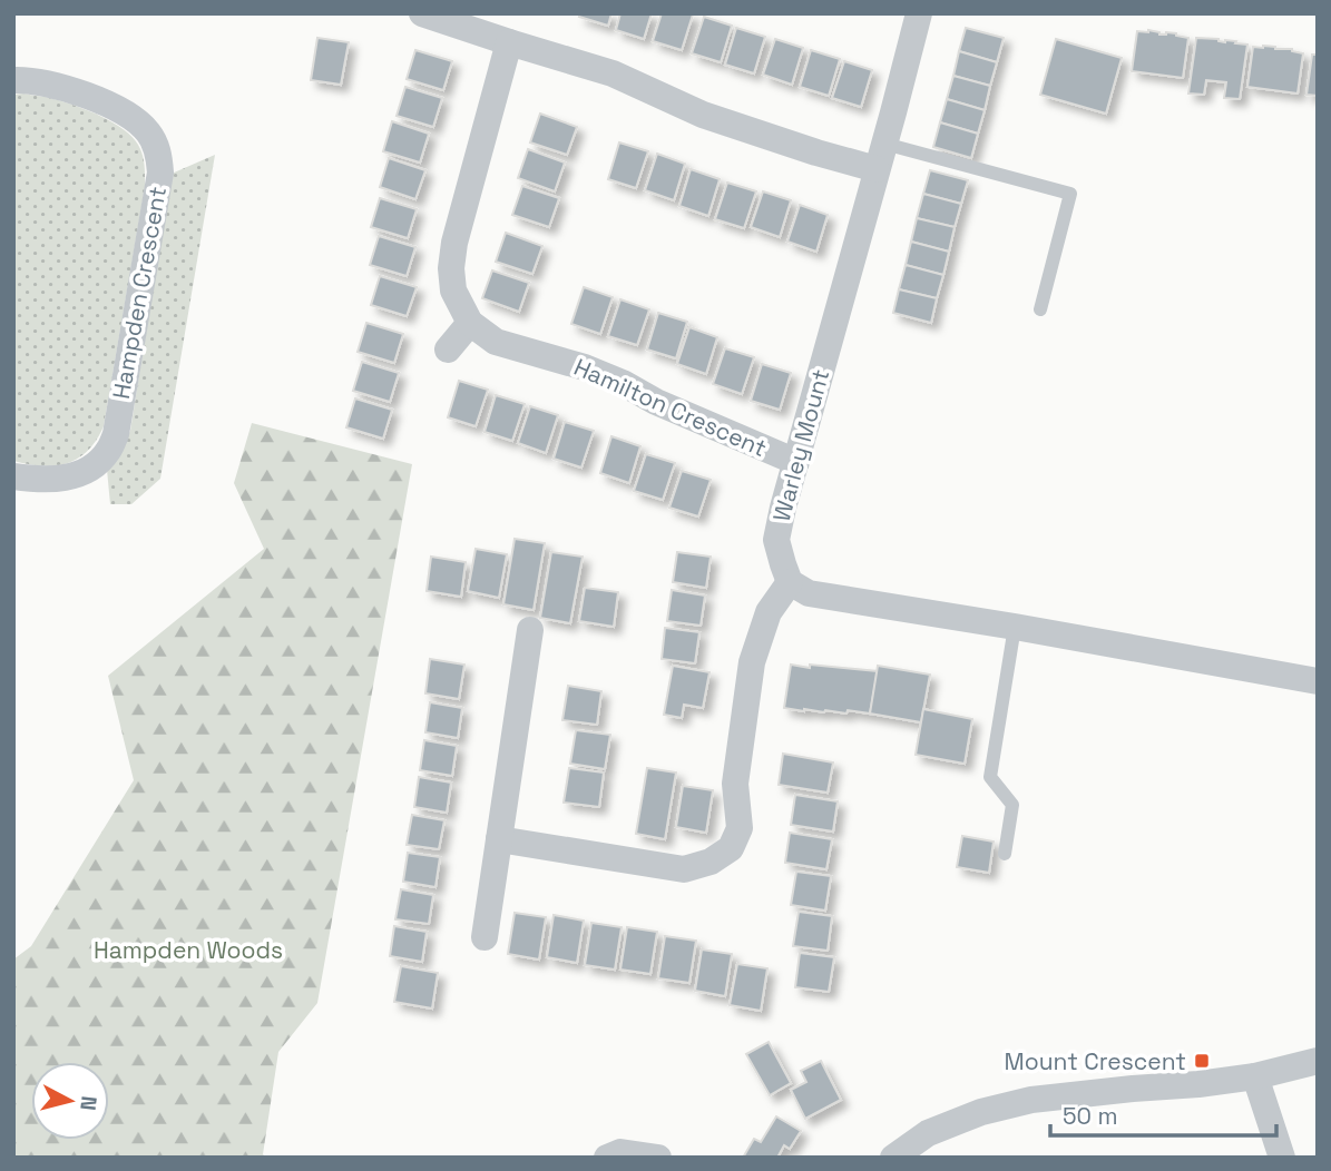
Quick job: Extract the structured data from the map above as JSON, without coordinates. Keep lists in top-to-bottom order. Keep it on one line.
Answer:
{"streets":{"street":["Hampden Crescent","Hamilton Crescent","Warley Mount"]},"crossings":[["Hamilton Crescent","Warley Mount"]],"parks":["Hampden Woods"],"places":{"transit":["Mount Crescent"]},"scale_bar":"50 m","north":"right"}
